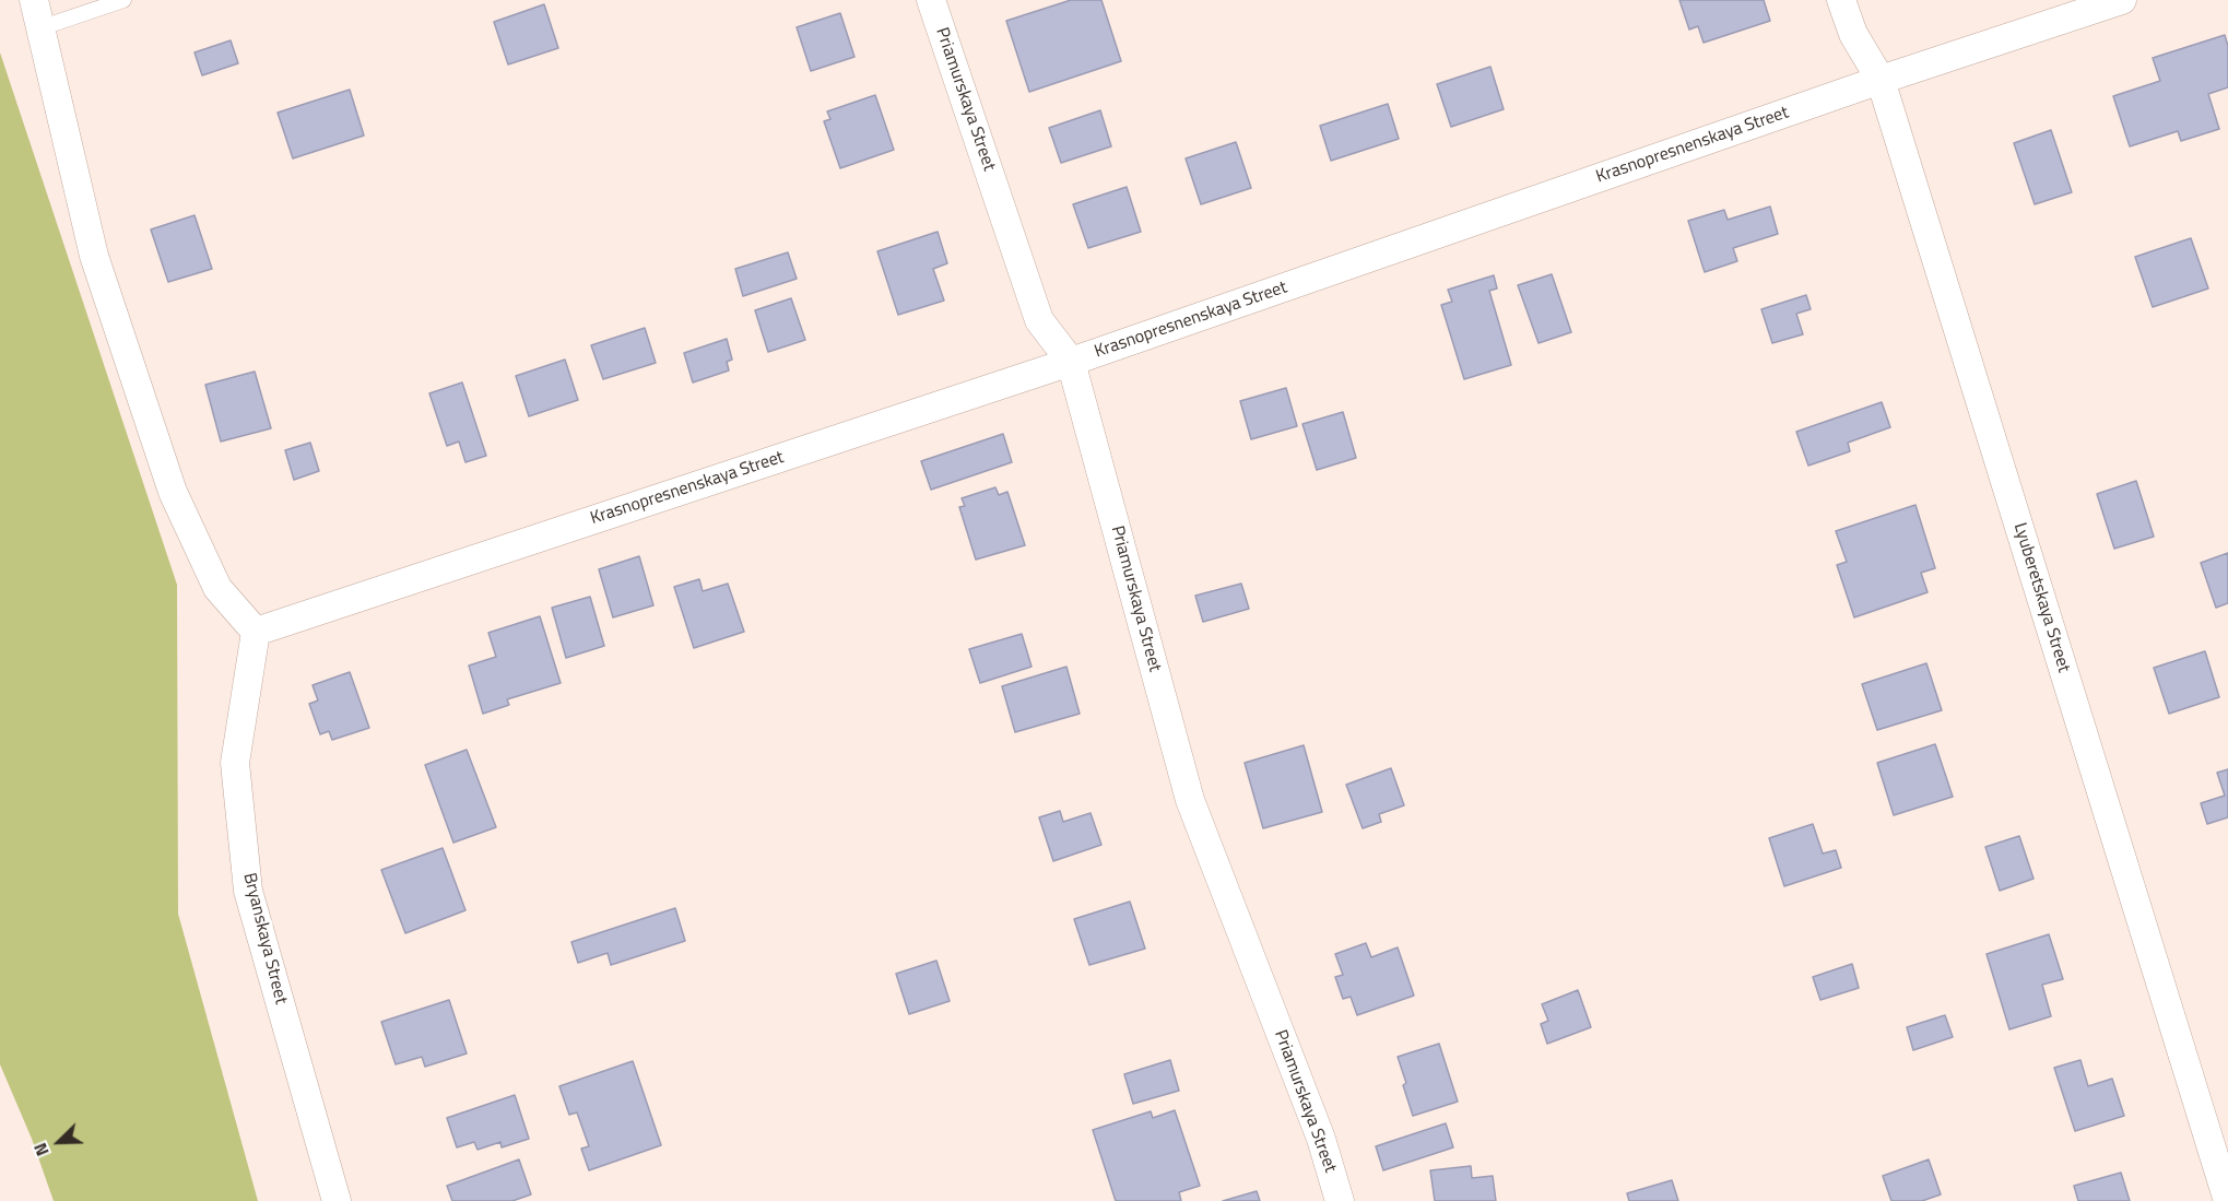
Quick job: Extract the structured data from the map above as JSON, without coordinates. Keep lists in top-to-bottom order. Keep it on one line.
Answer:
{"streets":{"street":["Priamurskaya Street","Krasnopresnenskaya Street","Lyuberetskaya Street","Bryanskaya Street"]},"crossings":[["Priamurskaya Street","Krasnopresnenskaya Street"],["Krasnopresnenskaya Street","Lyuberetskaya Street"],["Krasnopresnenskaya Street","Bryanskaya Street"]],"north":"bottom left"}
